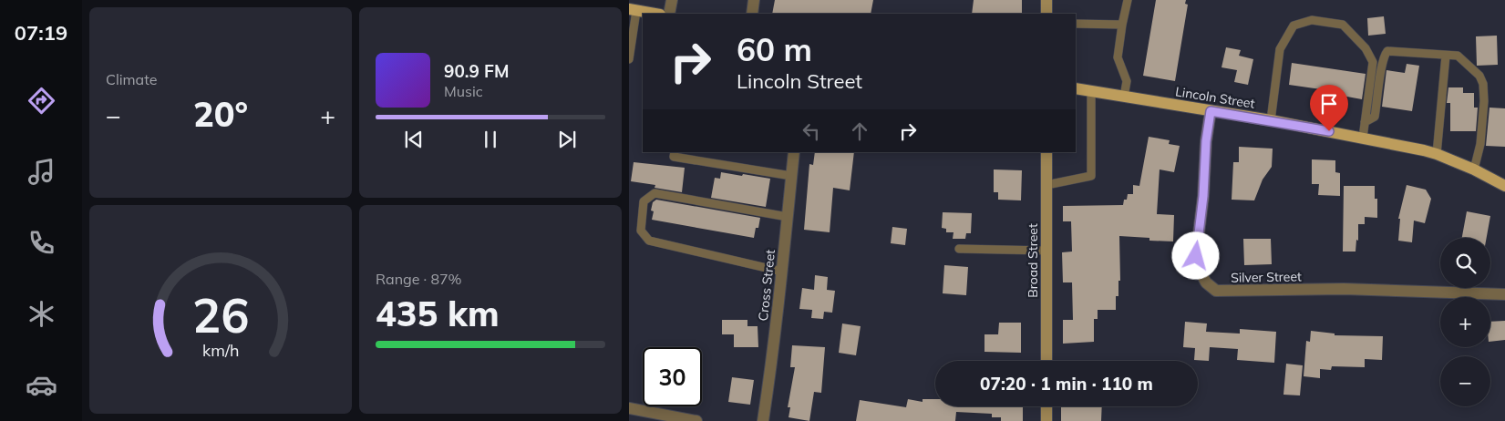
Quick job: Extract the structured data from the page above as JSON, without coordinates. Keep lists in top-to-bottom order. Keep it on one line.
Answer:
{"streets":{"main road":["Lincoln Street"],"street":["Broad Street","Silver Street","Cross Street"]},"crossings":[["Lincoln Street","Silver Street"]],"page":{"tabs":"07:19","tile":["Climate",["Range · 87%","435 km"]],"turn":["60 m","Lincoln Street"],"song":["90.9 FM","Music"],"heat":["−","20°","+"],"map_buttons":["+","−"],"limit":"30","trip":"07:20 · 1 min · 110 m","gauge":["26","km/h"]}}
